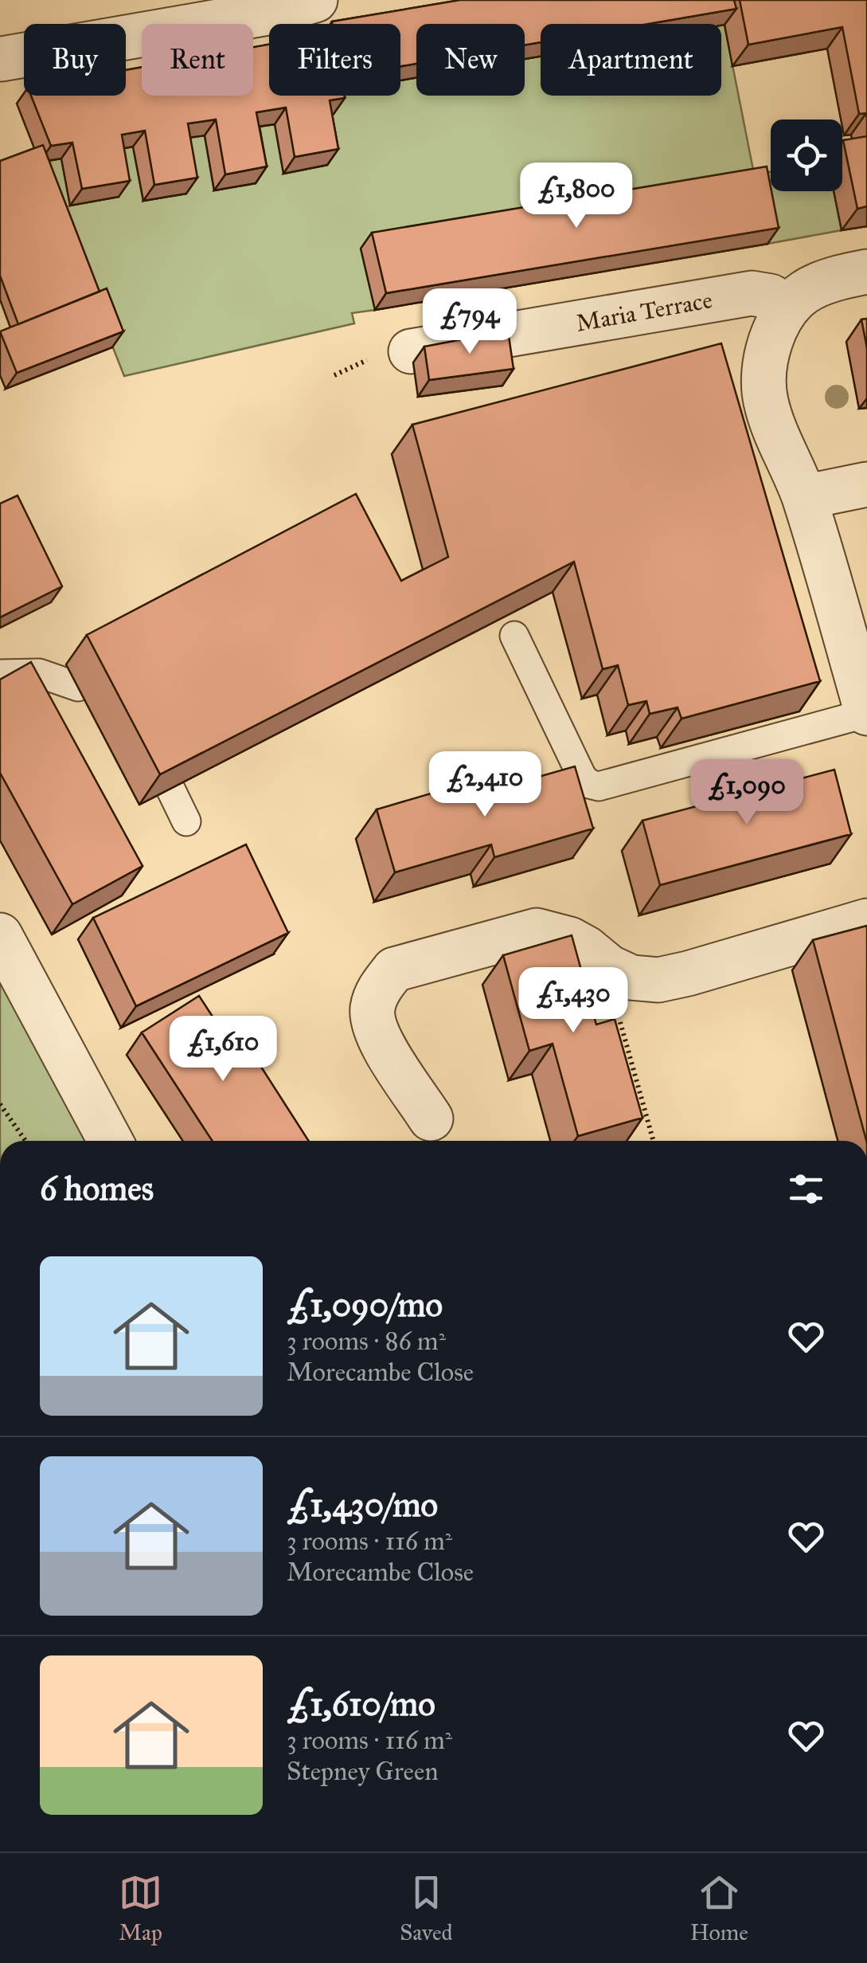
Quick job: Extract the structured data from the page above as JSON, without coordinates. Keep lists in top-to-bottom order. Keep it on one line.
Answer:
{"streets":{"street":["Maria Terrace"]},"page":{"chip":["Buy","Rent","Filters","New","Apartment"],"price":["£1,800","£794","£2,410","£1,090","£1,430","£1,610"],"heading":"6 homes","list":[{"name":"£1,090/mo","note":"3 rooms · 86 m² · Morecambe Close"},{"name":"£1,430/mo","note":"3 rooms · 116 m² · Morecambe Close"},{"name":"£1,610/mo","note":"3 rooms · 116 m² · Stepney Green"}],"tabs":["Map","Saved","Home"]}}
